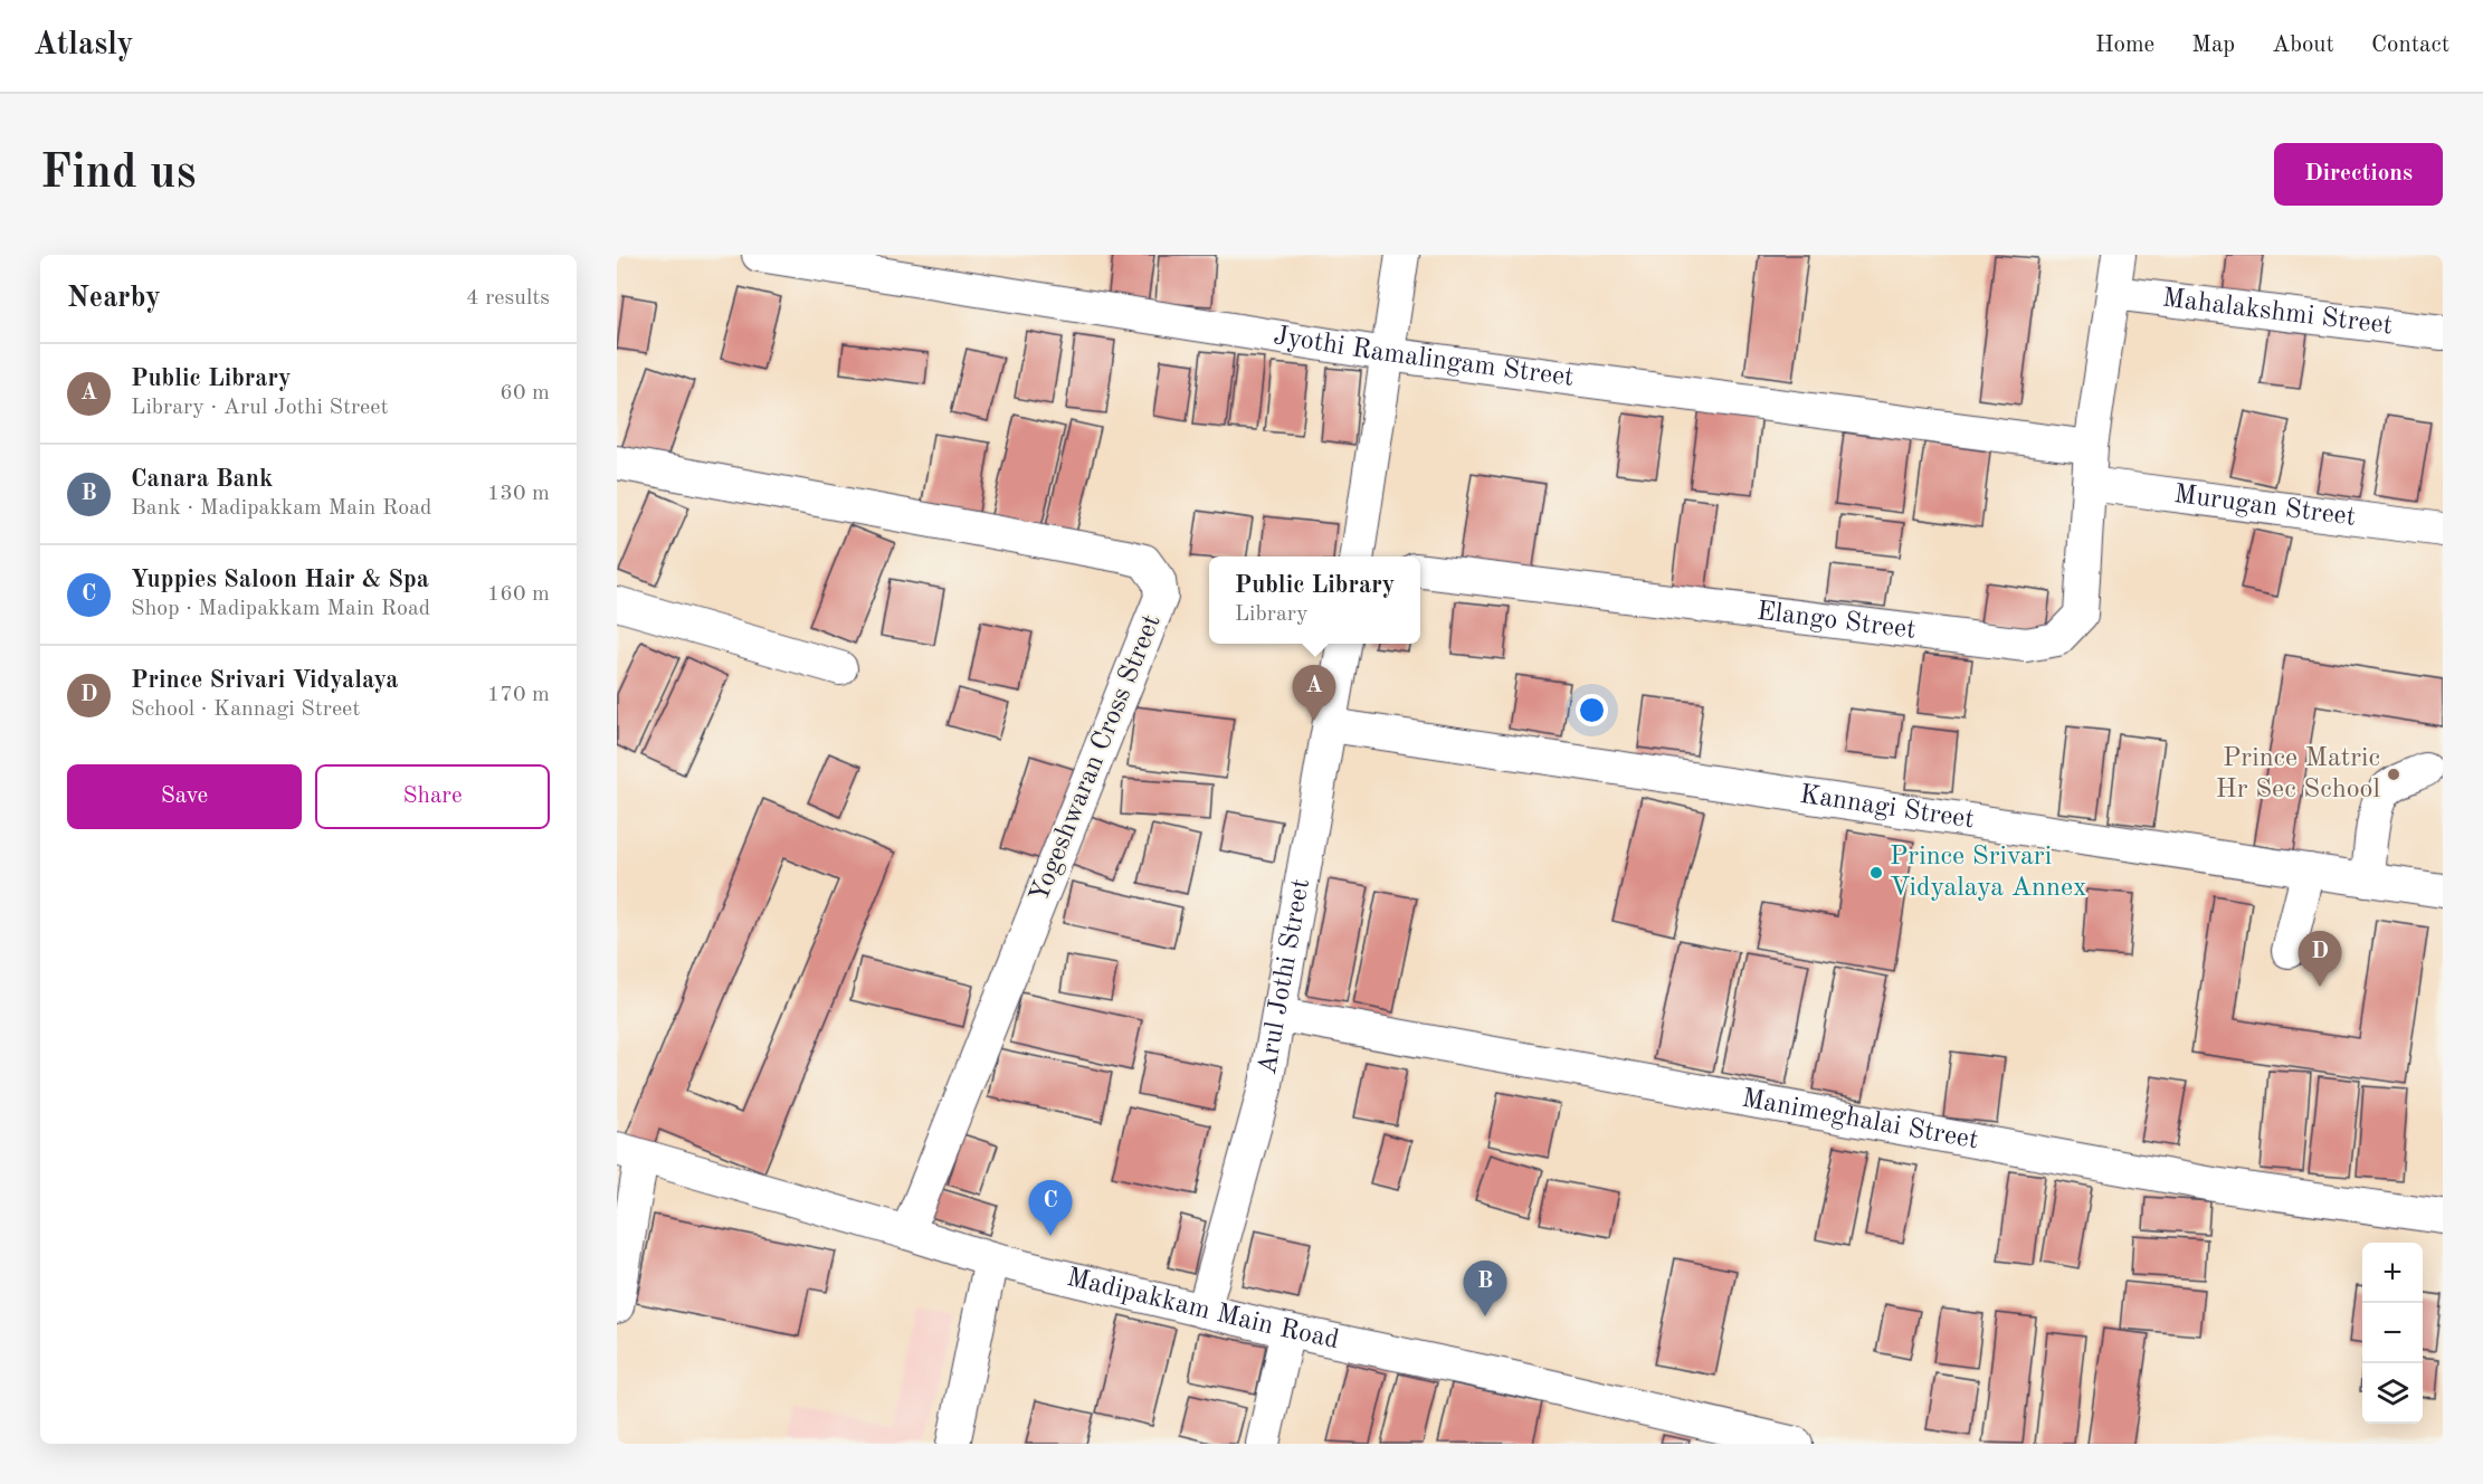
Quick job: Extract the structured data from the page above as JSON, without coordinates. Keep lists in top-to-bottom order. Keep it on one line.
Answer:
{"streets":{"street":["Mahalakshmi Street","Jyothi Ramalingam Street","Murugan Street","Elango Street","Yogeshwaran Cross Street","Kannagi Street","Arul Jothi Street","Manimeghalai Street","Madipakkam Main Road"]},"crossings":[["Mahalakshmi Street","Elango Street"],["Jyothi Ramalingam Street","Elango Street"],["Murugan Street","Elango Street"],["Yogeshwaran Cross Street","Madipakkam Main Road"],["Kannagi Street","Arul Jothi Street"],["Arul Jothi Street","Manimeghalai Street"],["Arul Jothi Street","Madipakkam Main Road"]],"places":["Prince Matric Hr Sec School","Prince Srivari Vidyalaya Annex"],"page":{"header":"Atlasly","nav":["Home","Map","About","Contact"],"buttons":["Directions",["Save","Share"]],"title":"Find us","heading":["Nearby","4 results"],"list":[{"mark":"A","name":"Public Library","note":"Library · Arul Jothi Street","value":"60 m"},{"mark":"B","name":"Canara Bank","note":"Bank · Madipakkam Main Road","value":"130 m"},{"mark":"C","name":"Yuppies Saloon Hair & Spa","note":"Shop · Madipakkam Main Road","value":"160 m"},{"mark":"D","name":"Prince Srivari Vidyalaya","note":"School · Kannagi Street","value":"170 m"}],"popup":["Public Library","Library"],"pins":["A","D","C","B"],"map_buttons":["+","−"]}}
